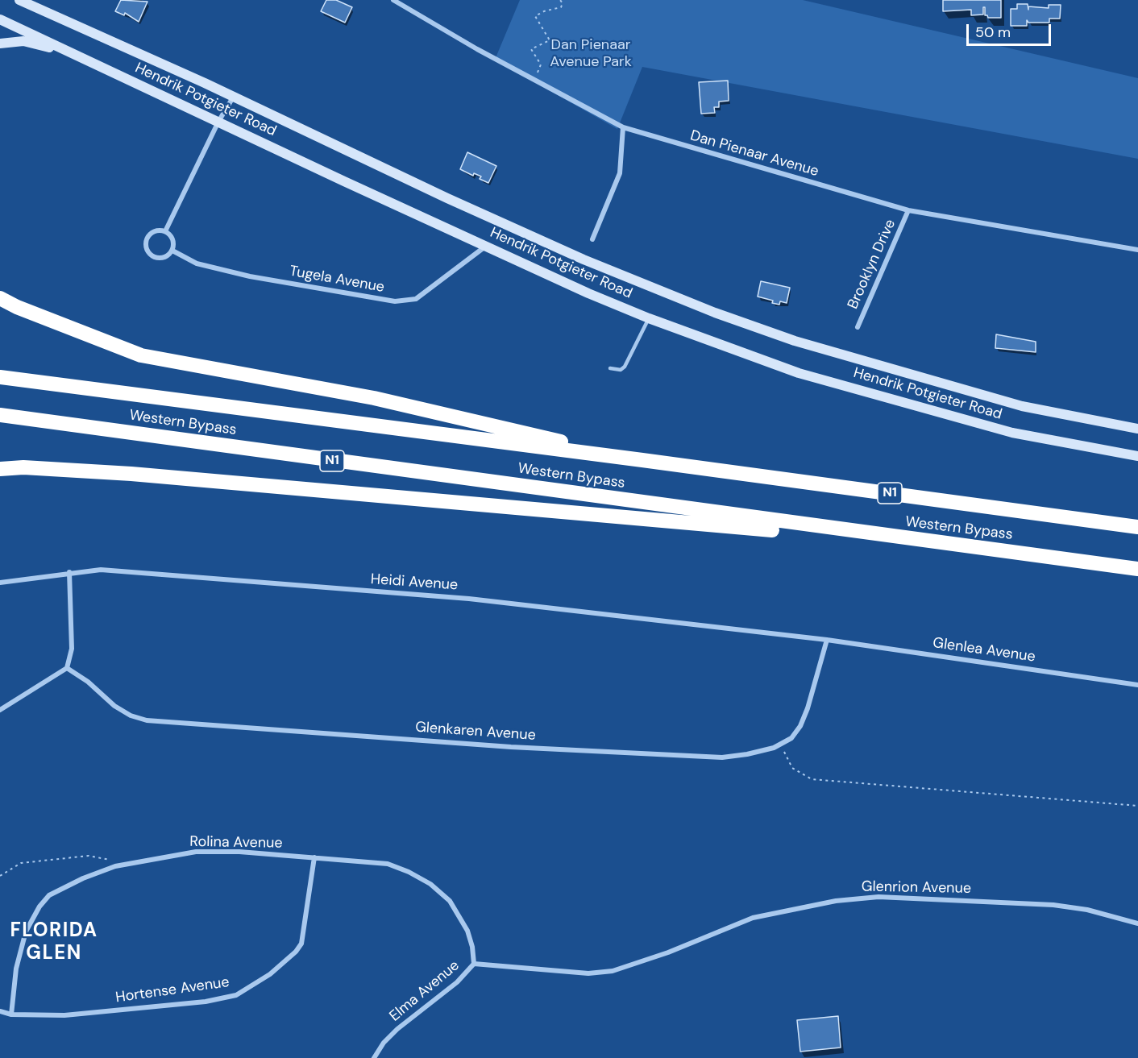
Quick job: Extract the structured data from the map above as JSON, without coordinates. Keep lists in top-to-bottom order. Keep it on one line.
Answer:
{"streets":{"highway":["Western Bypass","N1"],"main road":["Hendrik Potgieter Road"],"street":["Dan Pienaar Avenue","Brooklyn Drive","Tugela Avenue","Heidi Avenue","Glenlea Avenue","Glenkaren Avenue","Rolina Avenue","Glenrion Avenue","Hortense Avenue","Elma Avenue"]},"crossings":[["Hendrik Potgieter Road","Tugela Avenue"],["Dan Pienaar Avenue","Brooklyn Drive"],["Heidi Avenue","Glenlea Avenue"],["Heidi Avenue","Glenkaren Avenue"],["Glenlea Avenue","Glenkaren Avenue"],["Rolina Avenue","Hortense Avenue"],["Rolina Avenue","Elma Avenue"],["Glenrion Avenue","Elma Avenue"]],"districts":["FLORIDA GLEN"],"parks":["Dan Pienaar Avenue Park"],"scale_bar":"50 m"}
